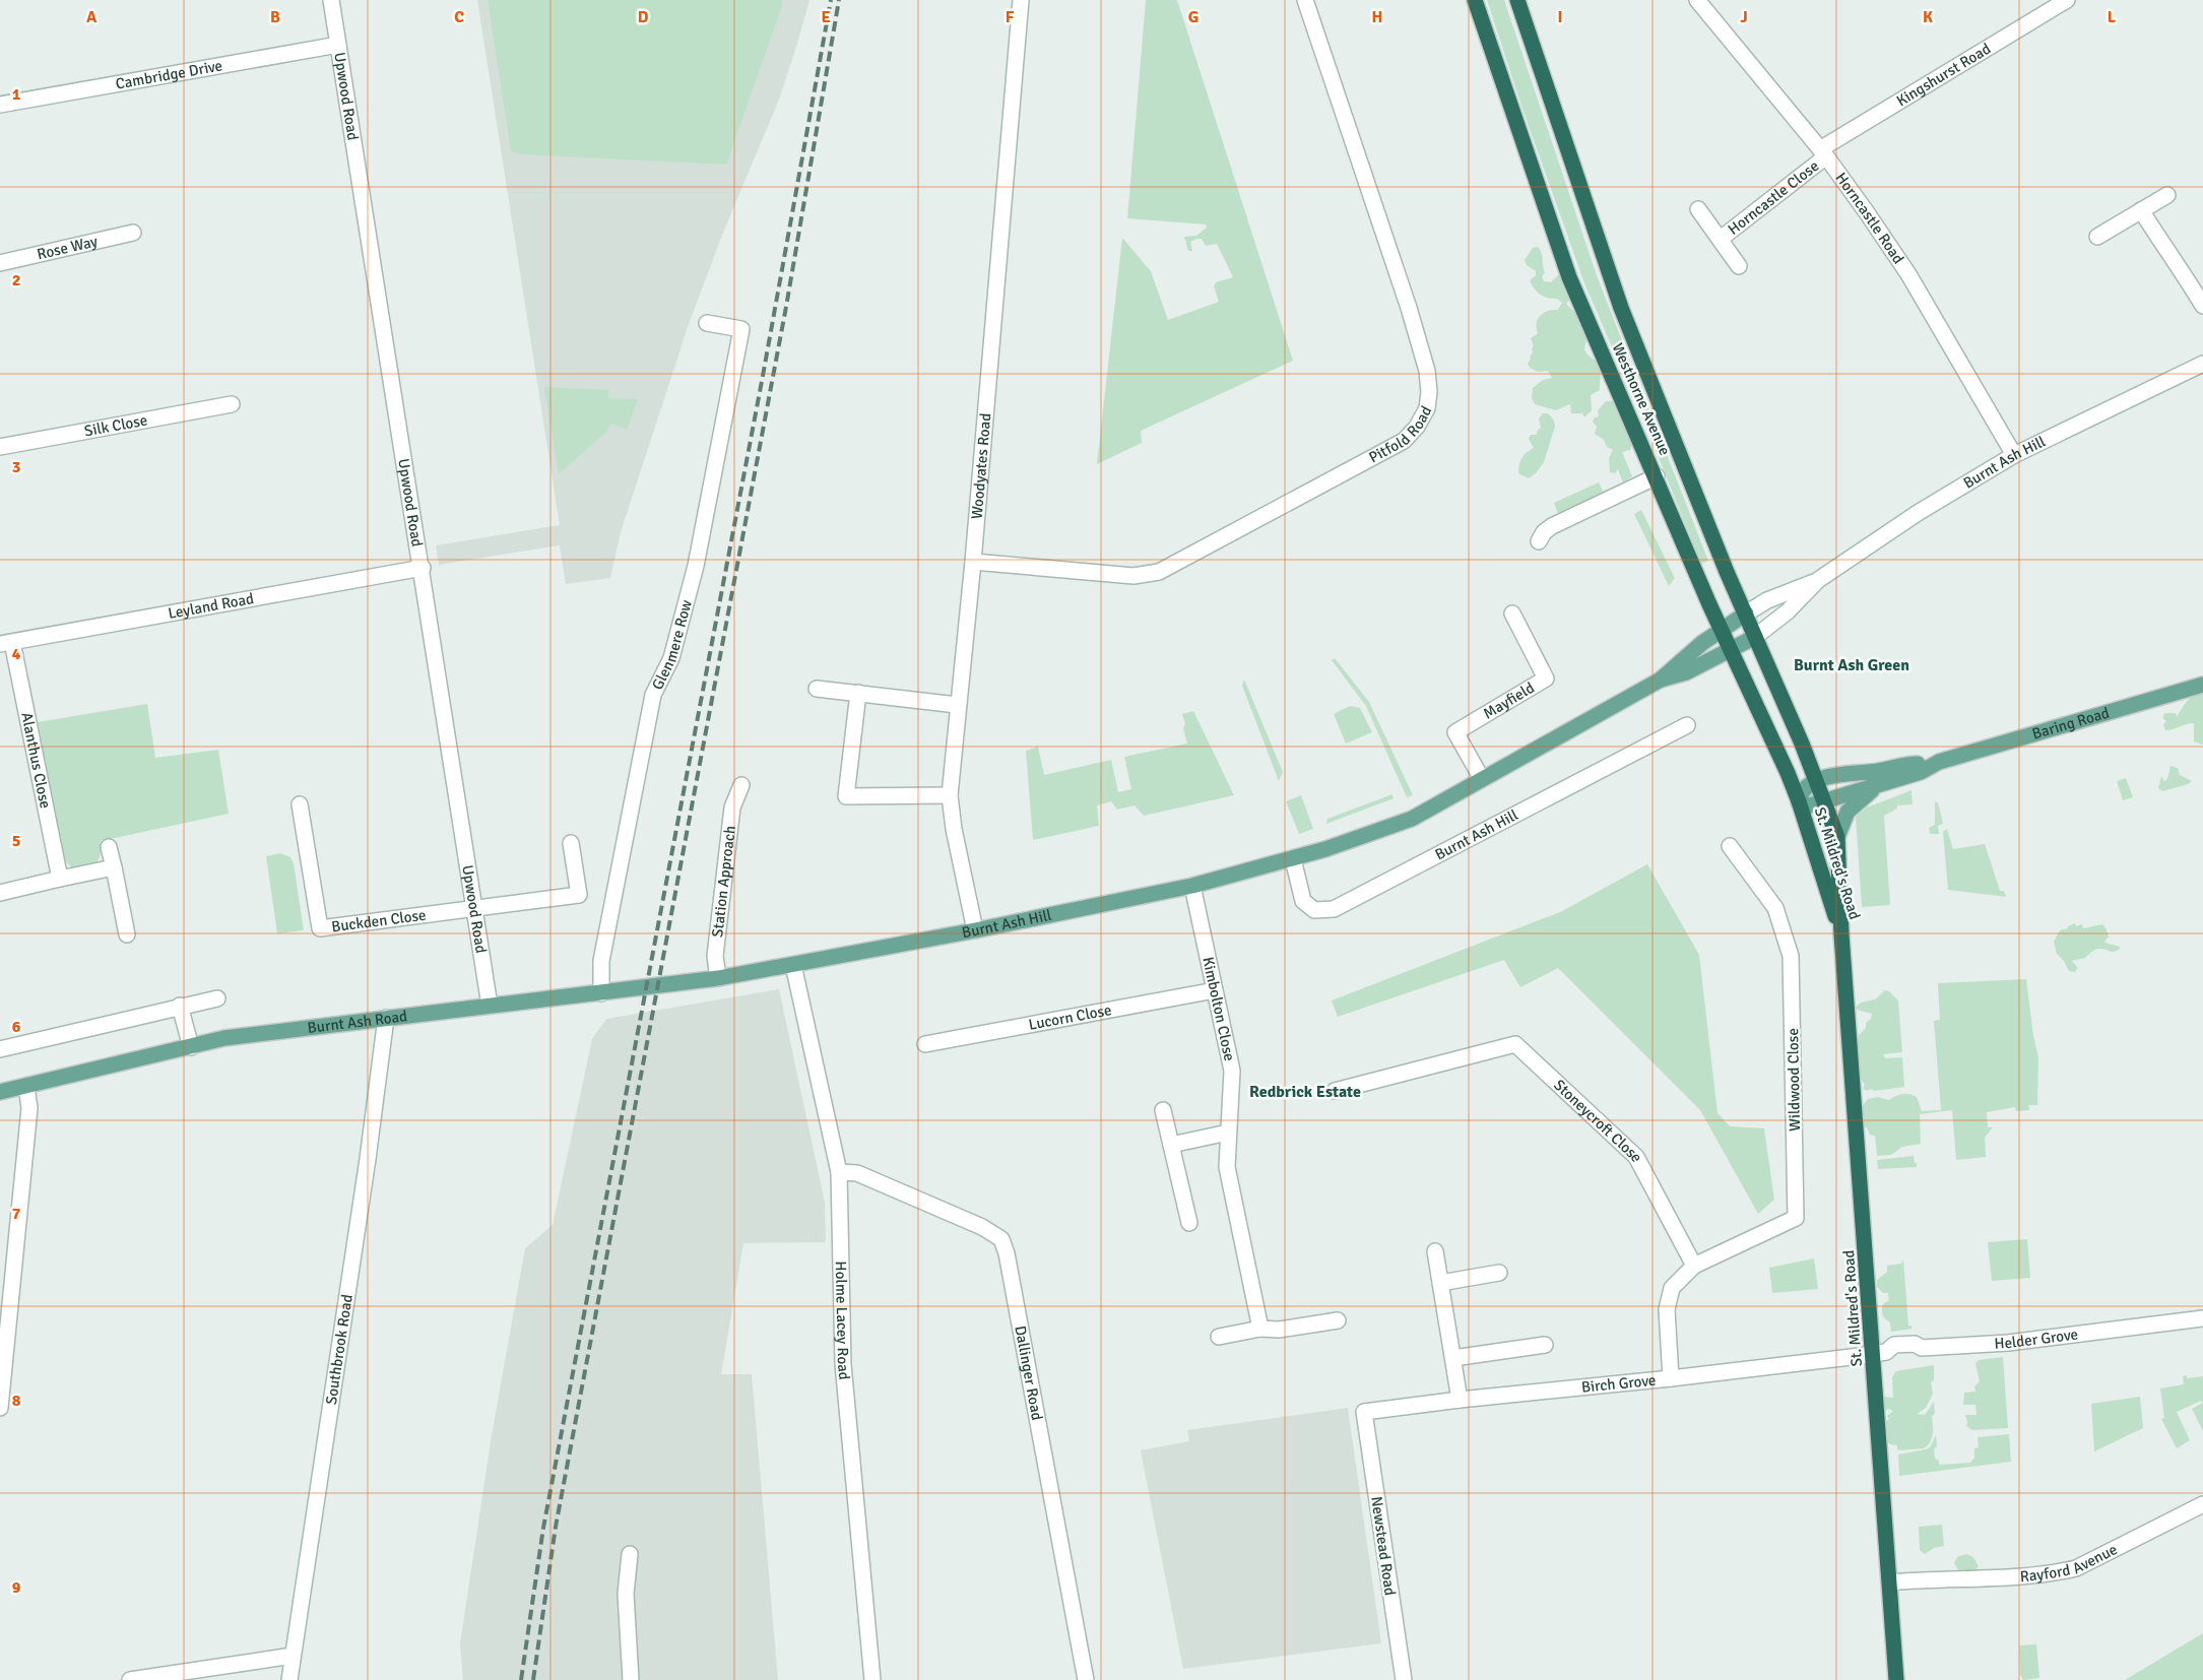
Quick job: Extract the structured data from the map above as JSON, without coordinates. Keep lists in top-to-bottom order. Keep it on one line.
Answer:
{"streets":{"highway":["Westhorne Avenue","St. Mildred's Road"],"main road":["Burnt Ash Hill","Baring Road","Burnt Ash Road"],"street":["Cambridge Drive","Kingshurst Road","Upwood Road","Horncastle Close","Horncastle Road","Rose Way","Silk Close","Pitfold Road","Woodyates Road","Leyland Road","Glenmere Row","Mayfield","Alanthus Close","Station Approach","Buckden Close","Kimbolton Close","Lucorn Close","Wildwood Close","Stoneycroft Close","Holme Lacey Road","Helder Grove","Southbrook Road","Dallinger Road","Birch Grove","Newstead Road","Rayford Avenue"]},"crossings":[["Cambridge Drive","Upwood Road"],["Kingshurst Road","Horncastle Close"],["Kingshurst Road","Horncastle Road"],["Upwood Road","Leyland Road"],["Upwood Road","Buckden Close"],["Upwood Road","Burnt Ash Road"],["Horncastle Close","Horncastle Road"],["Horncastle Road","Burnt Ash Hill"],["Westhorne Avenue","Burnt Ash Hill"],["Westhorne Avenue","Baring Road"],["Westhorne Avenue","St. Mildred's Road"],["Pitfold Road","Woodyates Road"],["Burnt Ash Hill","Woodyates Road"],["Burnt Ash Hill","Mayfield"],["Burnt Ash Hill","Station Approach"],["Burnt Ash Hill","Kimbolton Close"],["Burnt Ash Hill","Burnt Ash Road"],["Burnt Ash Hill","Holme Lacey Road"],["Leyland Road","Alanthus Close"],["Glenmere Row","Burnt Ash Road"],["Baring Road","St. Mildred's Road"],["St. Mildred's Road","Helder Grove"],["St. Mildred's Road","Birch Grove"],["St. Mildred's Road","Rayford Avenue"],["Station Approach","Burnt Ash Road"],["Kimbolton Close","Lucorn Close"],["Burnt Ash Road","Southbrook Road"],["Wildwood Close","Stoneycroft Close"],["Holme Lacey Road","Dallinger Road"],["Helder Grove","Birch Grove"],["Birch Grove","Newstead Road"]],"districts":["Burnt Ash Green","Redbrick Estate"],"grid":{"columns":["A","B","C","D","E","F","G","H","I","J","K","L"],"rows":["1","2","3","4","5","6","7","8","9"]}}
